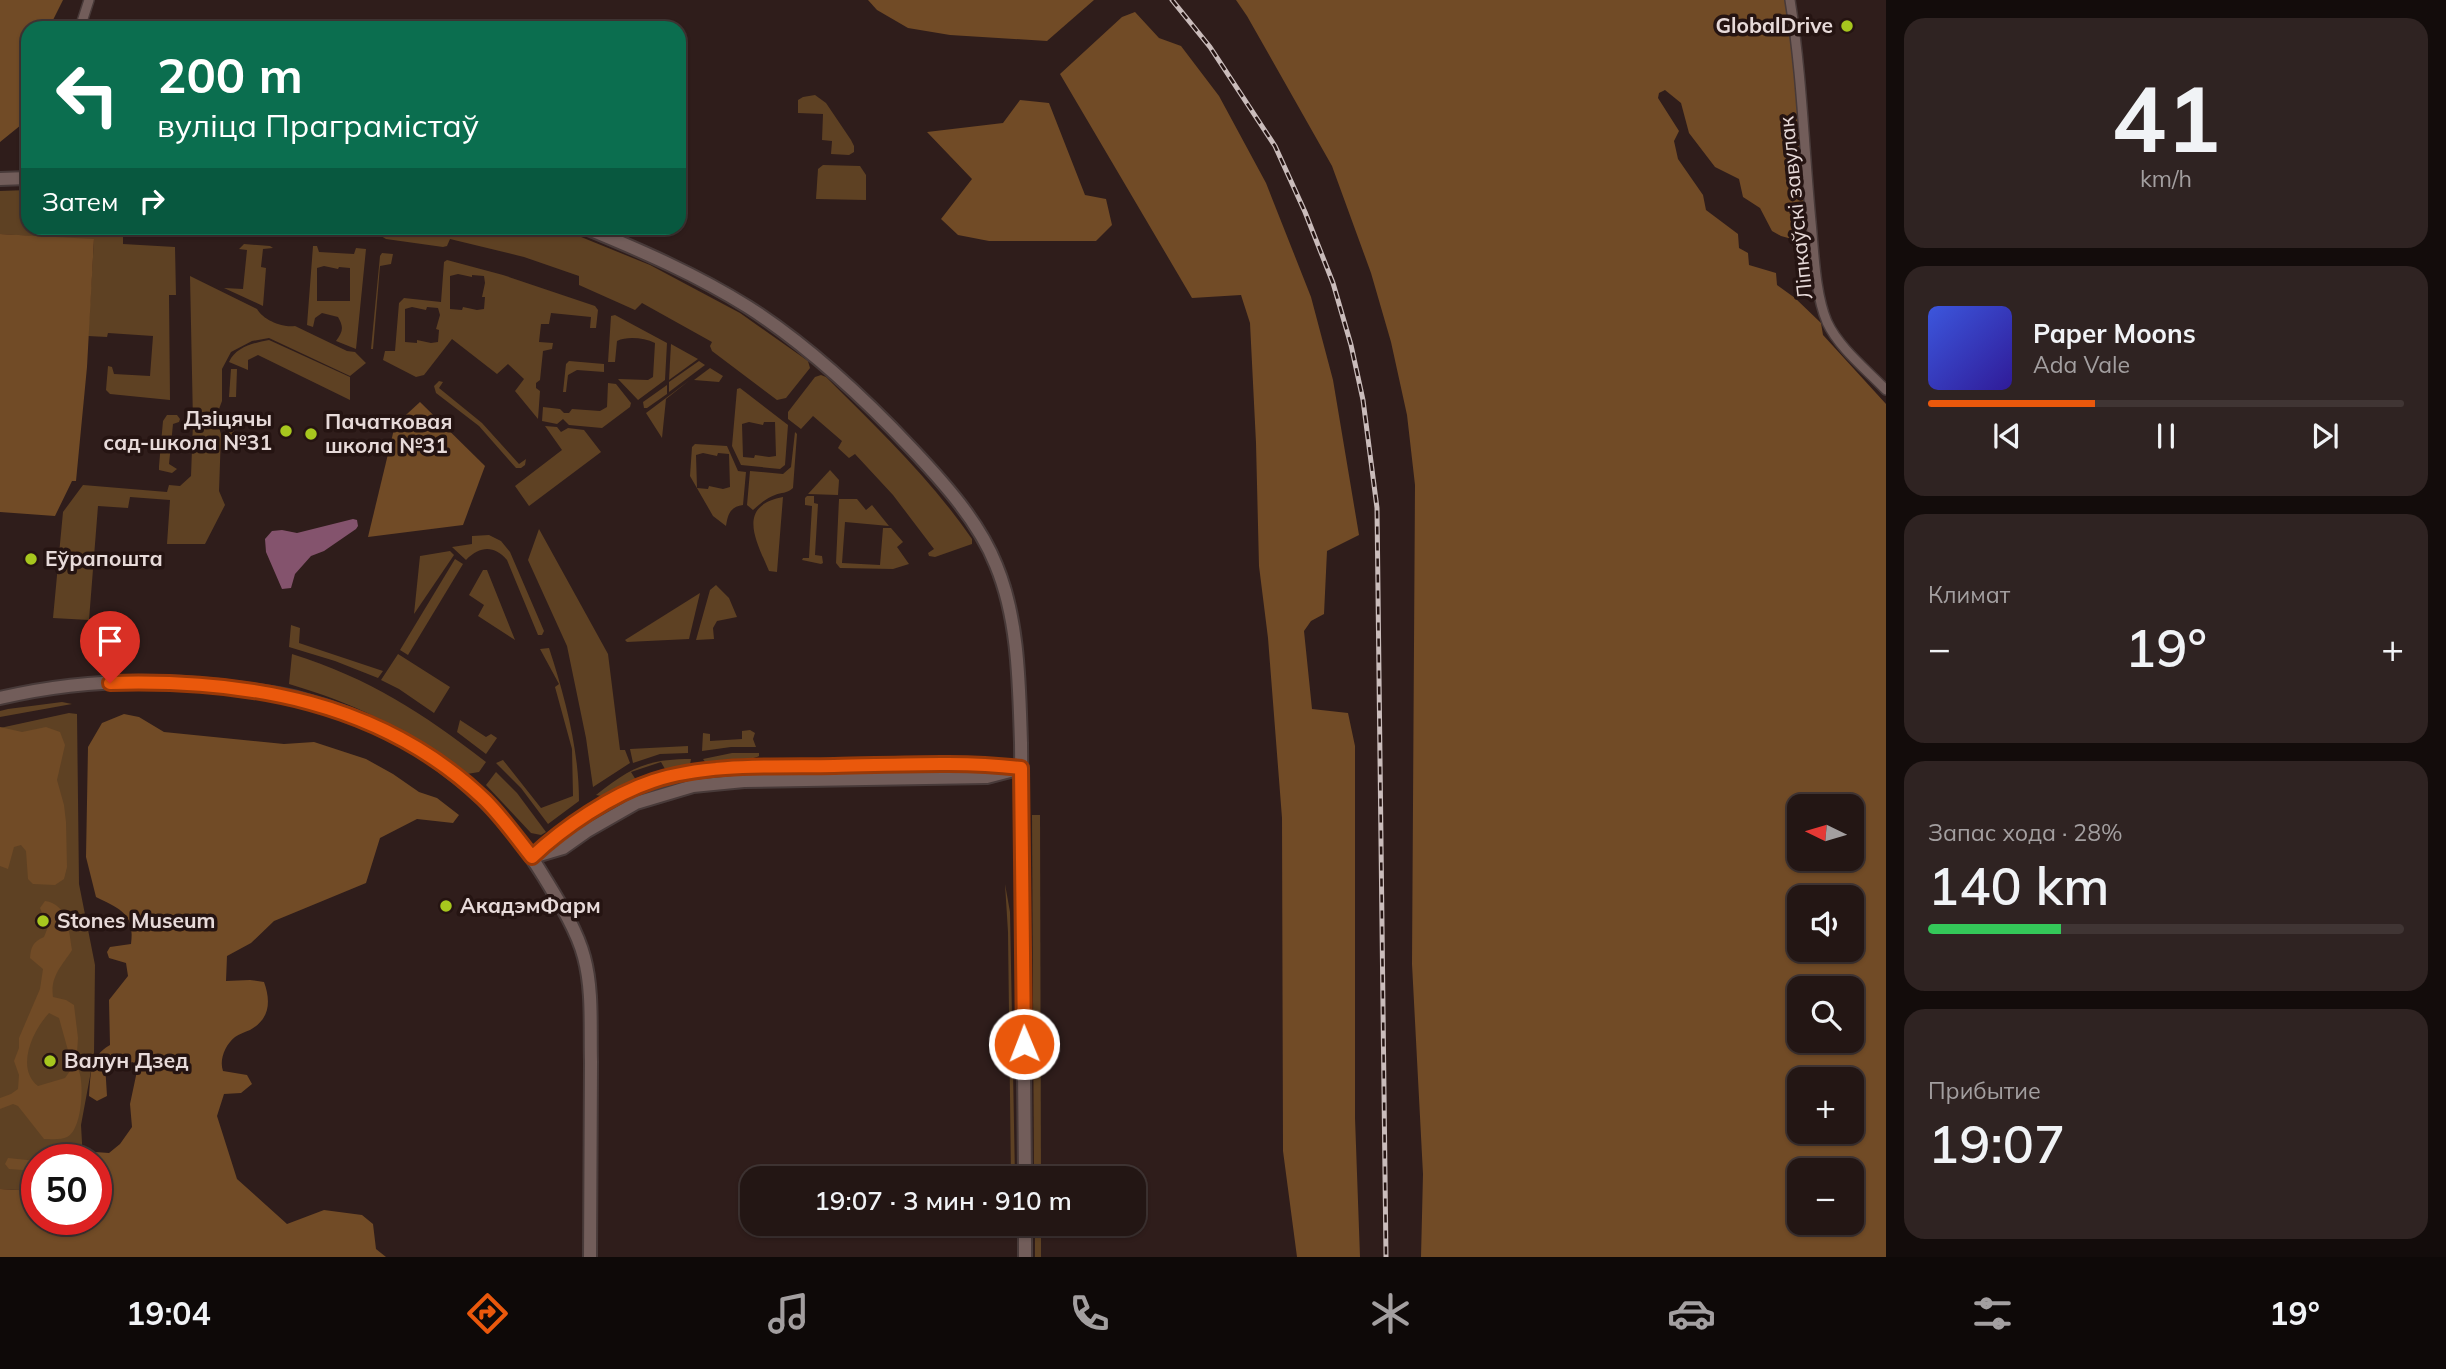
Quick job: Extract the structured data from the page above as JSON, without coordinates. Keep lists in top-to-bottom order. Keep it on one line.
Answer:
{"streets":{"street":["Ліпкаўскі завулак"]},"places":["GlobalDrive","Дзіцячы сад-школа №31","Пачатковая школа №31","Еўрапошта","АкадэмФарм","Stones Museum","Валун Дзед"],"north":"left","page":{"tile":[["41","km/h"],"Климат",["Запас хода · 28%","140 km"],["Прибытие","19:07"]],"turn":["200 m","вуліца Праграмістаў"],"then":"Затем","song":["Paper Moons","Ada Vale"],"heat":["−","19°","+"],"map_buttons":["+","−"],"limit":"50","trip":"19:07 · 3 мин · 910 m","tabs":["19:04","19°"]}}
